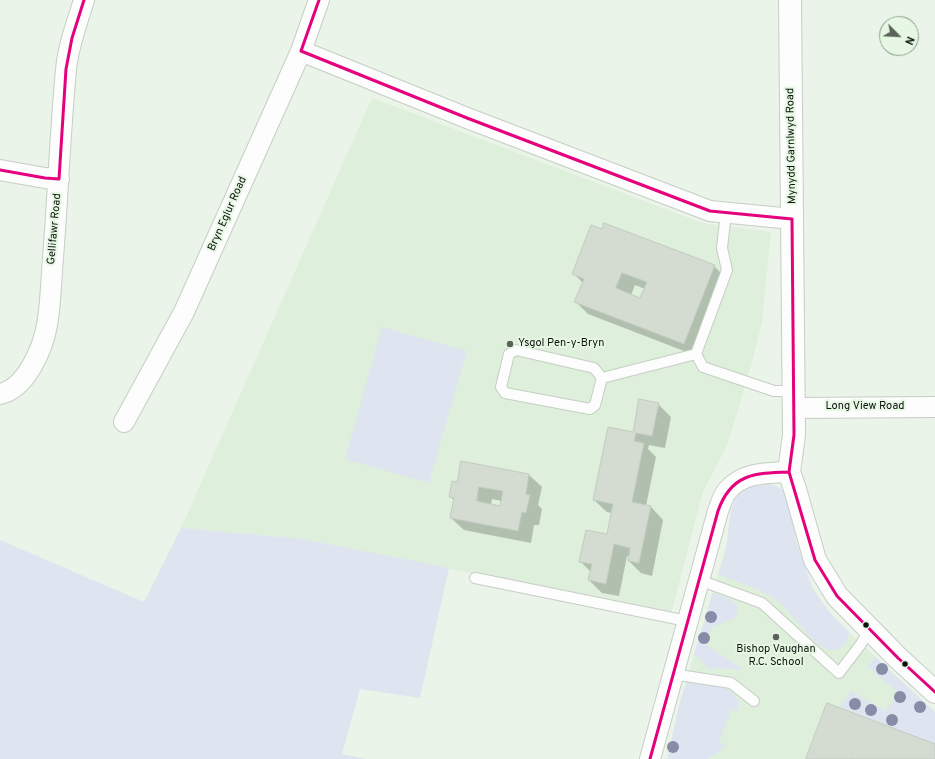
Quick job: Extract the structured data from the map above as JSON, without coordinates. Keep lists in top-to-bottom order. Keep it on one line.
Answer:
{"streets":{"street":["Mynydd Garnlwyd Road","Bryn Eglur Road","Gellifawr Road","Long View Road"]},"crossings":[["Mynydd Garnlwyd Road","Long View Road"]],"places":["Ysgol Pen-y-Bryn","Bishop Vaughan R.C. School"],"north":"bottom right"}
